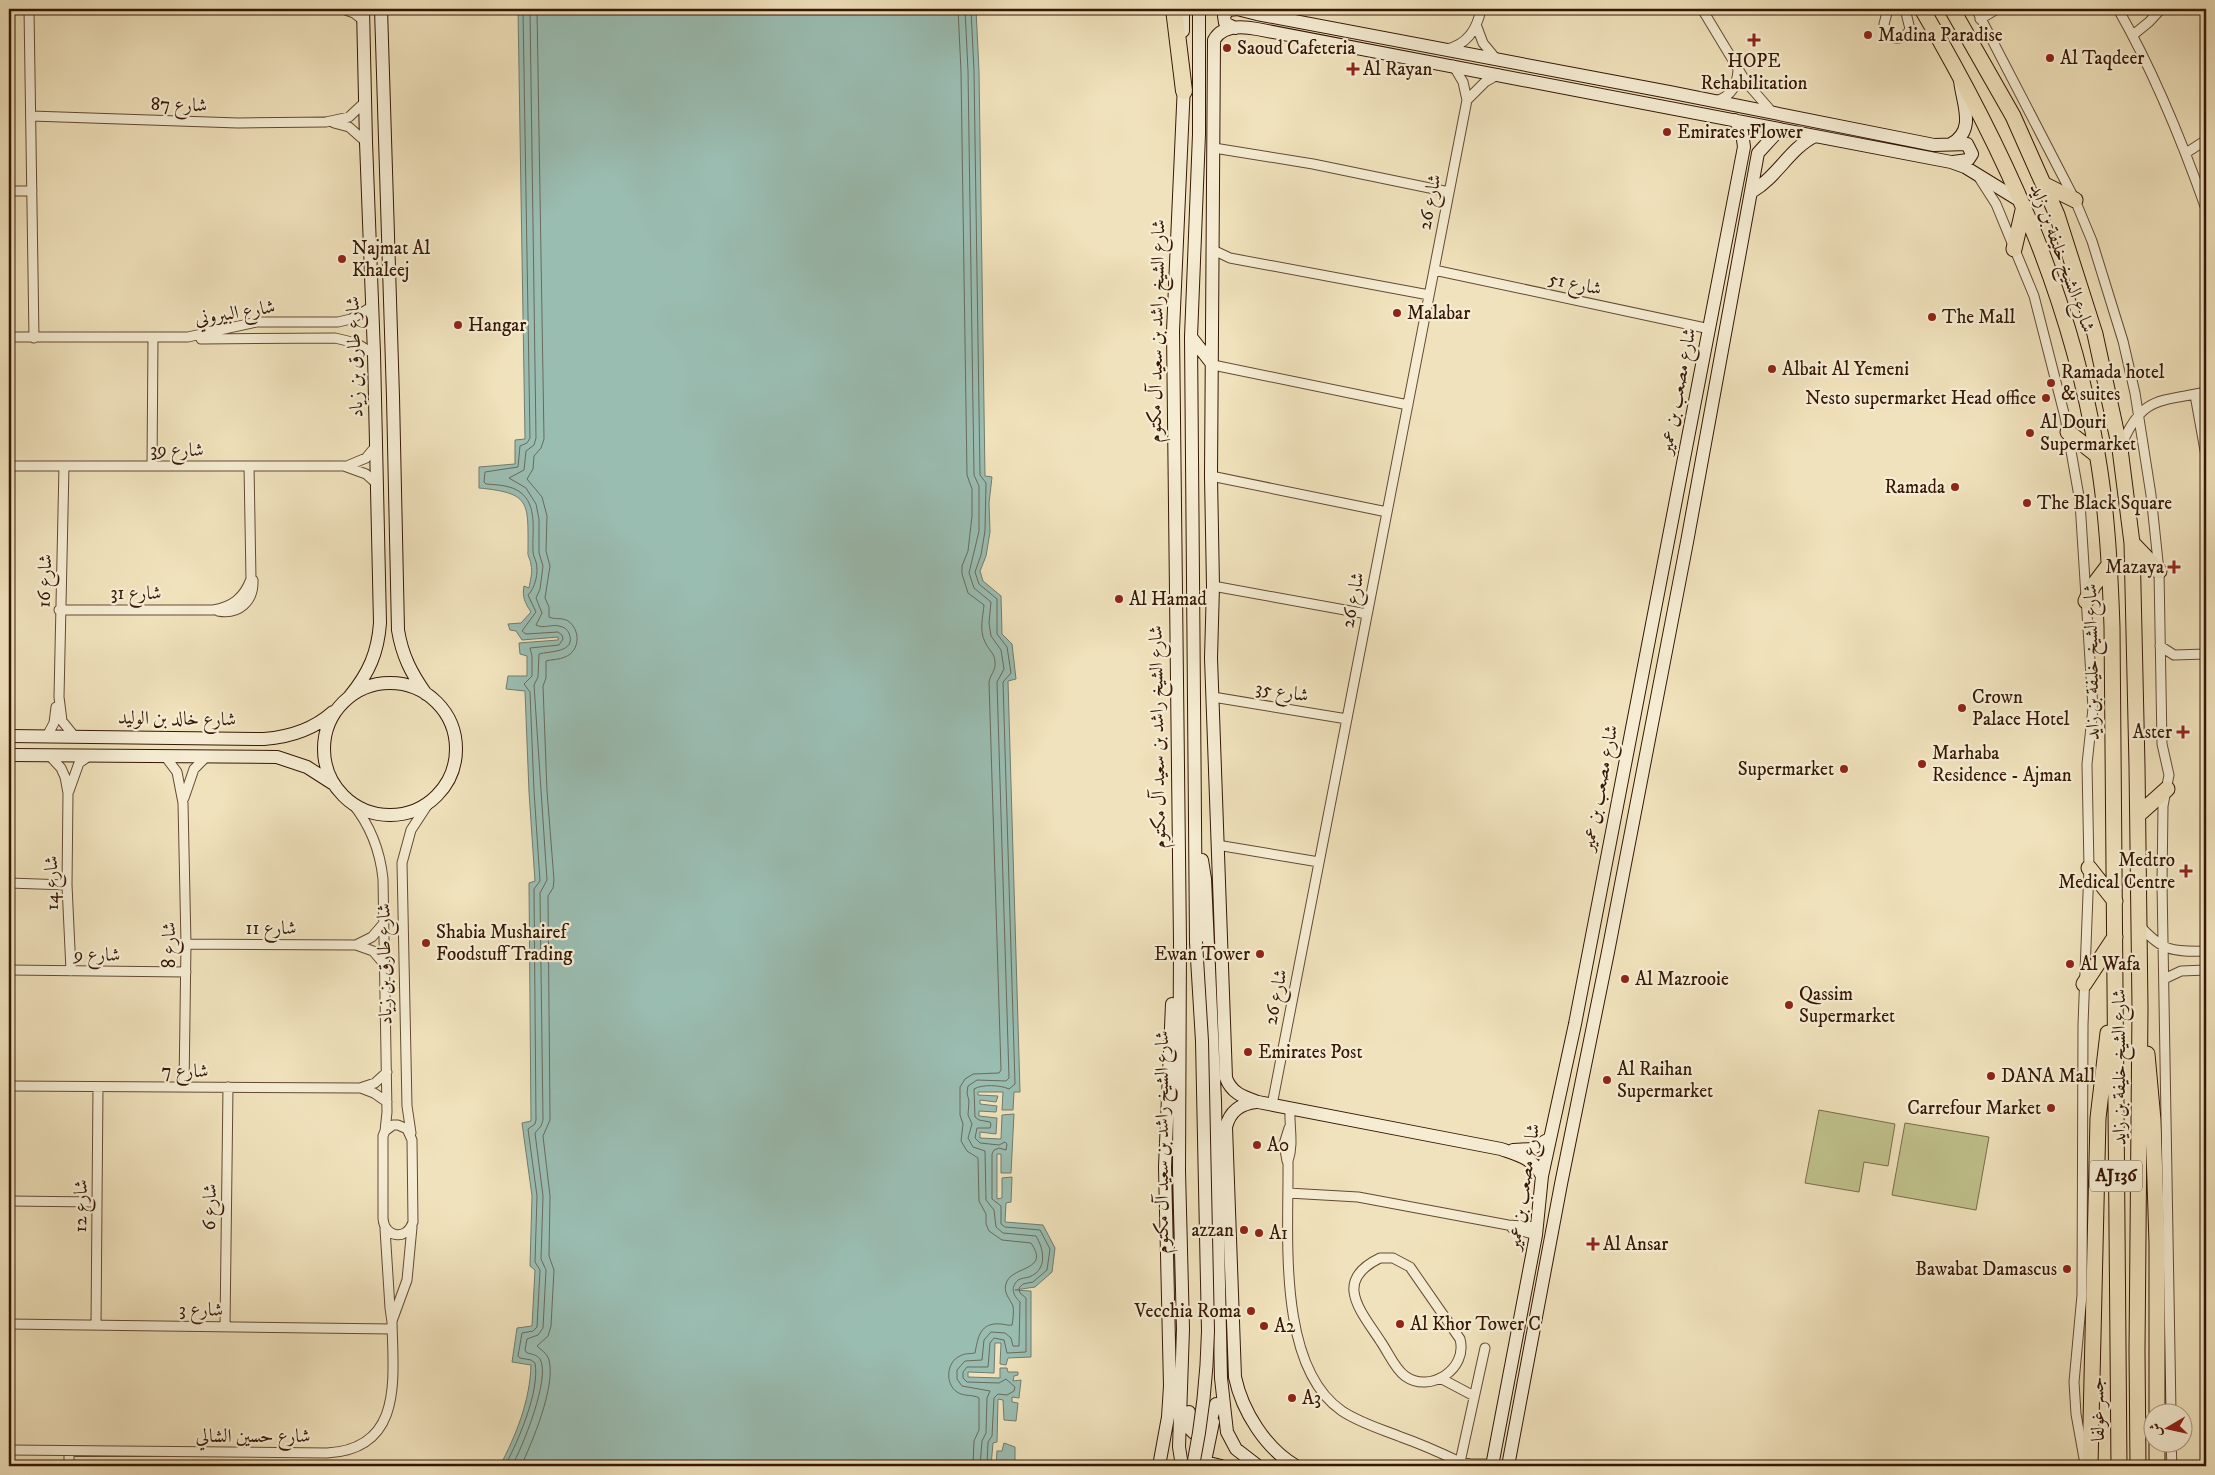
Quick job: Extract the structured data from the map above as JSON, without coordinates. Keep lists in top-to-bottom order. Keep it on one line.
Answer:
{"streets":{"main road":["شارع الشيخ خليفة بن زايد","شارع الشيخ راشد بن سعيد آل مكتوم","شارع طارق بن زياد","شارع مصعب بن عمير","شارع خالد بن الوليد","AJ136","جسر غولفا"],"street":["شارع 87","شارع 26","شارع 51","شارع البيروني","شارع 39","شارع 16","شارع 31","شارع 35","شارع 14","شارع 11","شارع 8","شارع 9","شارع 7","شارع 12","شارع 6","شارع 3","شارع حسين الشالي"]},"crossings":[["شارع 87","شارع طارق بن زياد"],["شارع 26","شارع 51"],["شارع 26","شارع 35"],["شارع الشيخ خليفة بن زايد","جسر غولفا"],["شارع 51","شارع مصعب بن عمير"],["شارع البيروني","شارع طارق بن زياد"],["شارع طارق بن زياد","شارع 39"],["شارع طارق بن زياد","شارع خالد بن الوليد"],["شارع طارق بن زياد","شارع 11"],["شارع طارق بن زياد","شارع 7"],["شارع طارق بن زياد","شارع حسين الشالي"],["شارع 39","شارع 16"],["شارع 39","شارع 31"],["شارع 16","شارع 31"],["شارع 16","شارع خالد بن الوليد"],["شارع خالد بن الوليد","شارع 14"],["شارع خالد بن الوليد","شارع 8"],["شارع 14","شارع 9"],["شارع 11","شارع 8"],["شارع 8","شارع 9"],["شارع 8","شارع 7"],["شارع 7","شارع 12"],["شارع 7","شارع 6"],["شارع 12","شارع 3"],["شارع 6","شارع 3"],["شارع 3","شارع حسين الشالي"]],"places":{"other":["Madina Paradise","Saoud Cafeteria","Al Taqdeer","Emirates Flower","Najmat Al Khaleej","Malabar","The Mall","Hangar","Albait Al Yemeni","Ramada hotel & suites","Nesto supermarket Head office","Al Douri Supermarket","Ramada","The Black Square","Al Hamad","Crown Palace Hotel","Marhaba Residence - Ajman","Supermarket","Shabia Mushairef Foodstuff Trading","Ewan Tower","Al Wafa","Al Mazrooie","Qassim Supermarket","Emirates Post","DANA Mall","Al Raihan Supermarket","Carrefour Market","A0","azzan","A1","Bawabat Damascus","Vecchia Roma","Al Khor Tower C","A2","A3"],"health":["HOPE Rehabilitation","Al Rayan","Mazaya","Aster","Medtro Medical Centre","Al Ansar"]},"north":"left"}
